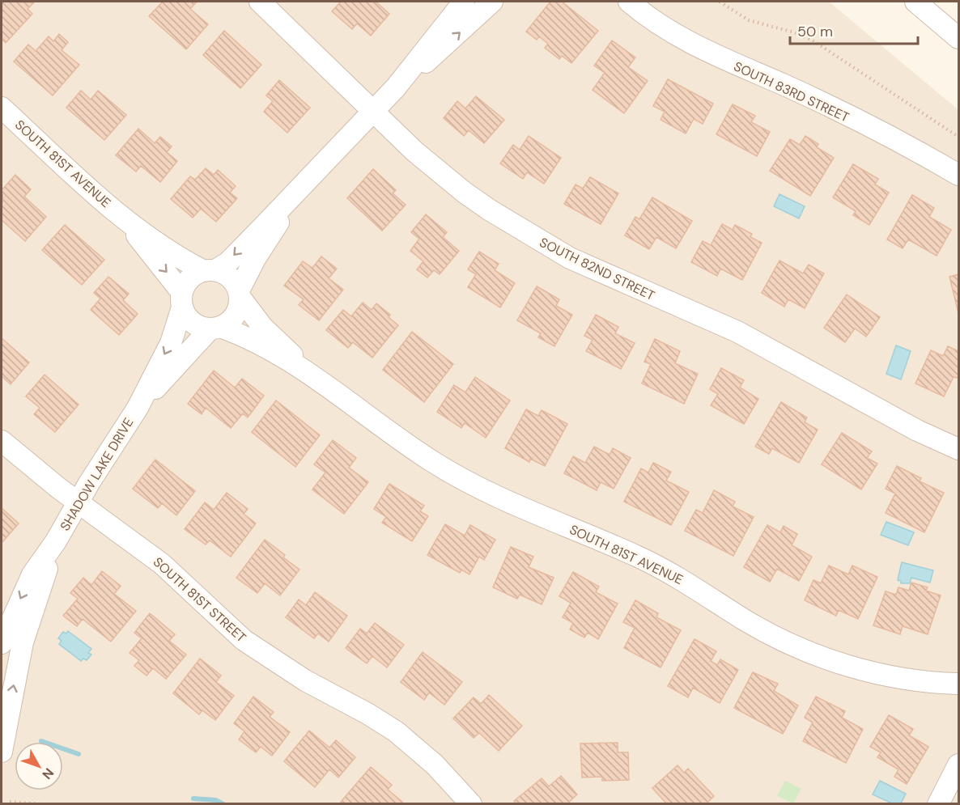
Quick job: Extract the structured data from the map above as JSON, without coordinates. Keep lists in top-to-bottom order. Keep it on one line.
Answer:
{"streets":{"street":["SOUTH 83RD STREET","SOUTH 81ST AVENUE","SOUTH 82ND STREET","SHADOW LAKE DRIVE","SOUTH 81ST STREET"]},"crossings":[["SOUTH 81ST AVENUE","SHADOW LAKE DRIVE"],["SHADOW LAKE DRIVE","SOUTH 81ST STREET"]],"scale_bar":"50 m","north":"bottom right"}
